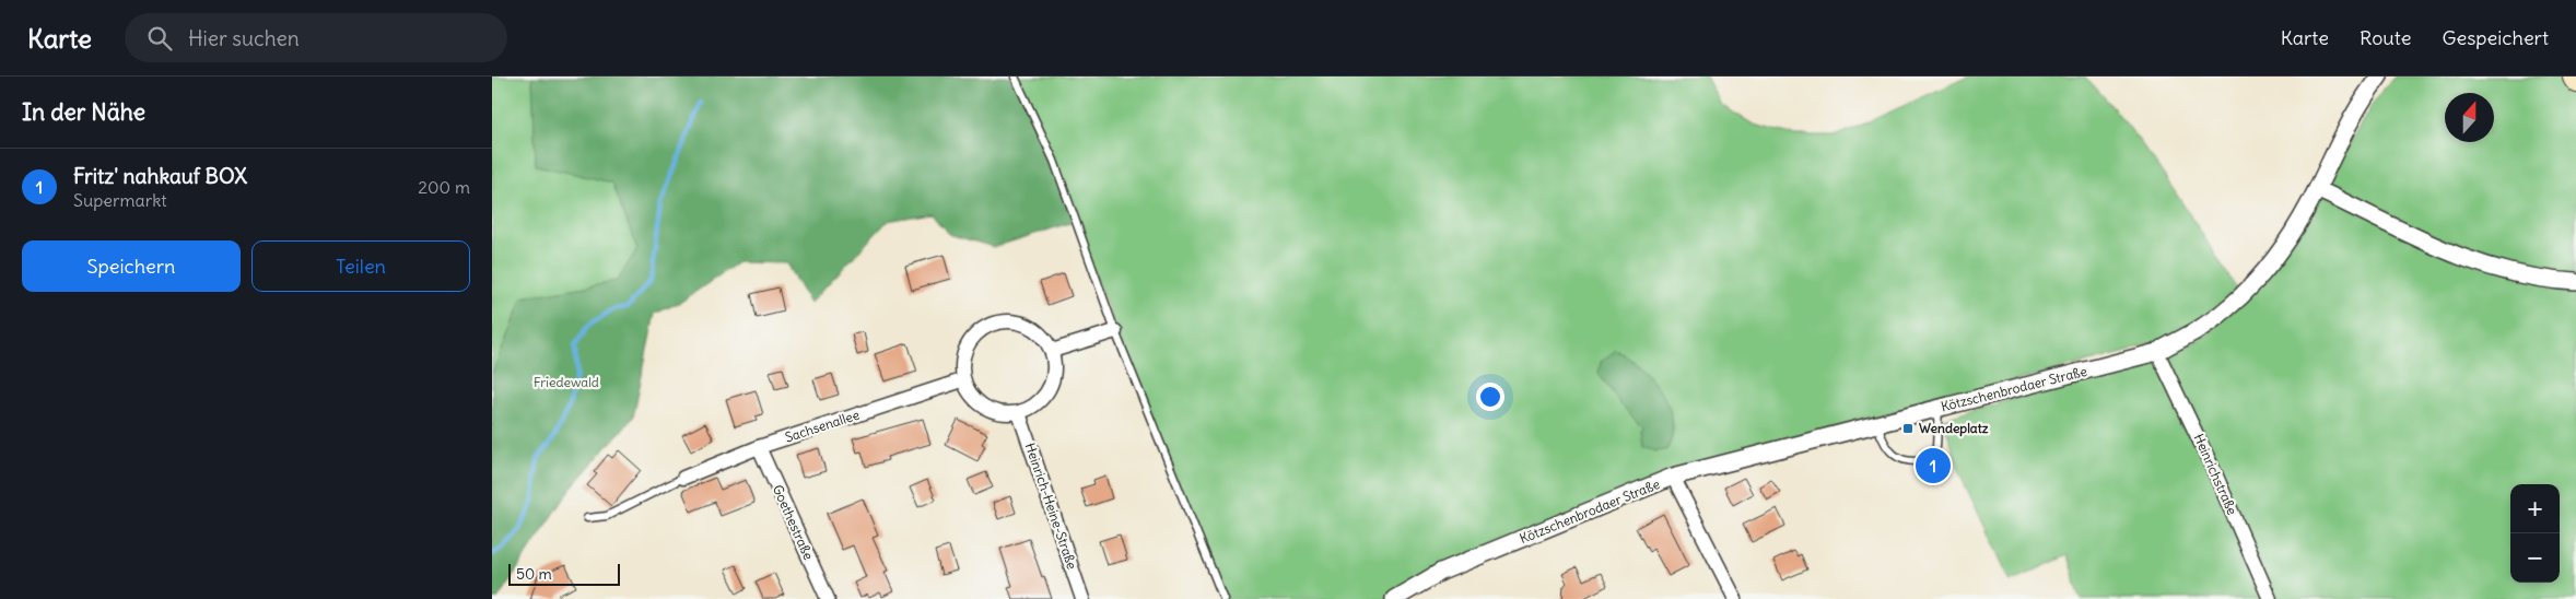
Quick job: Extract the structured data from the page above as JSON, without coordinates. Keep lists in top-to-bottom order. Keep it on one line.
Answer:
{"streets":{"street":["Kötzschenbrodaer Straße","Sachsenallee","Heinrichstraße","Heinrich-Heine-Straße","Goethestraße"]},"crossings":[["Kötzschenbrodaer Straße","Heinrichstraße"],["Sachsenallee","Heinrich-Heine-Straße"],["Sachsenallee","Goethestraße"]],"parks":["Friedewald"],"places":{"transit":["Wendeplatz"]},"scale_bar":"50 m","north":"top","page":{"header":"Karte","search":"Hier suchen","nav":["Karte","Route","Gespeichert"],"heading":"In der Nähe","list":[{"mark":"1","name":"Fritz' nahkauf BOX","note":"Supermarkt","value":"200 m"}],"buttons":["Speichern","Teilen"],"pins":"1","map_buttons":["+","−"],"scale":"50 m"}}
